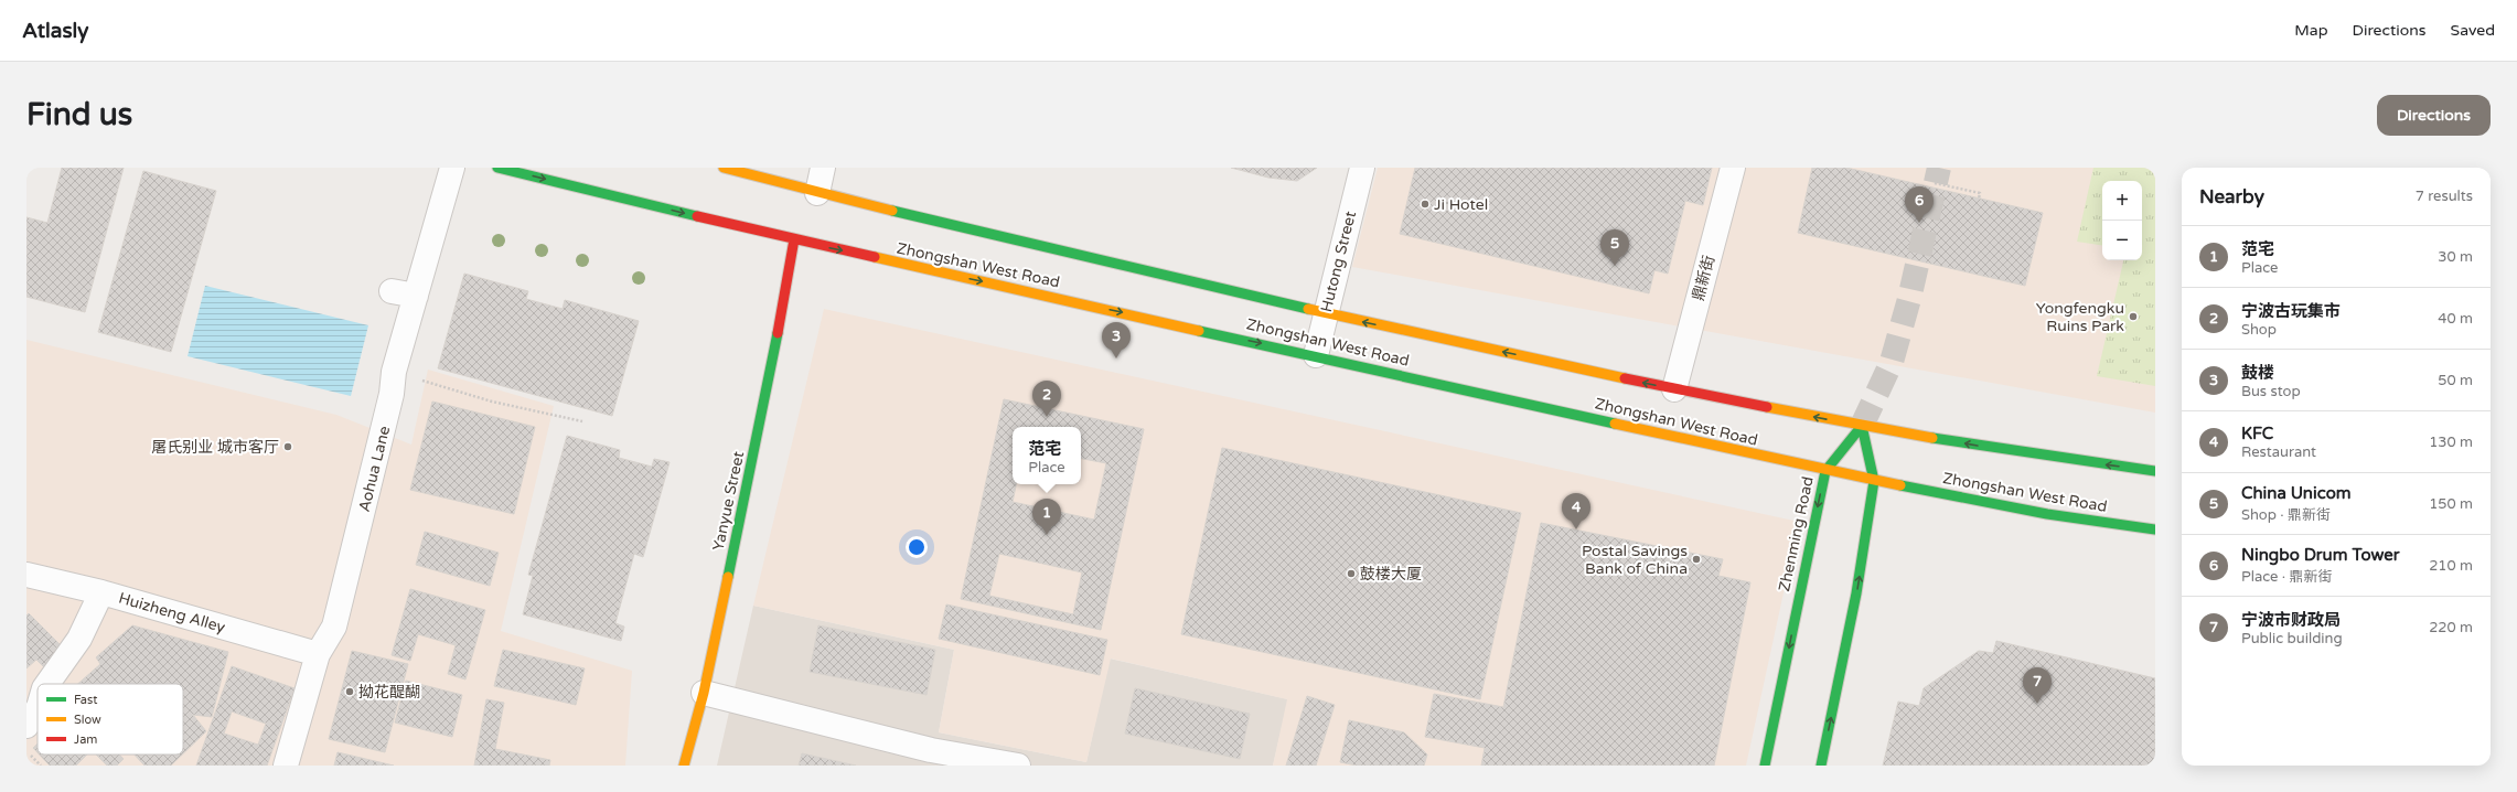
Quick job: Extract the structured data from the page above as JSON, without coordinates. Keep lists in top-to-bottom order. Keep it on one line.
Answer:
{"streets":{"main road":["Zhongshan West Road","Yanyue Street","Zhenming Road"],"street":["Hutong Street","鼎新街","Aohua Lane","Huizheng Alley"]},"crossings":[["Hutong Street","Zhongshan West Road"],["Zhongshan West Road","鼎新街"],["Zhongshan West Road","Yanyue Street"],["Zhongshan West Road","Zhenming Road"],["Aohua Lane","Huizheng Alley"]],"places":["Ji Hotel","Yongfengku Ruins Park","屠氏别业 城市客厅","Postal Savings Bank of China","鼓楼大厦","拗花醍醐"],"legend":["Fast","Slow","Jam"],"page":{"header":"Atlasly","nav":["Map","Directions","Saved"],"buttons":"Directions","title":"Find us","heading":["Nearby","7 results"],"map_buttons":["+","−"],"pins":["6","5","3","2","4","1","7"],"list":[{"mark":"1","name":"范宅","note":"Place","value":"30 m"},{"mark":"2","name":"宁波古玩集市","note":"Shop","value":"40 m"},{"mark":"3","name":"鼓楼","note":"Bus stop","value":"50 m"},{"mark":"4","name":"KFC","note":"Restaurant","value":"130 m"},{"mark":"5","name":"China Unicom","note":"Shop · 鼎新街","value":"150 m"},{"mark":"6","name":"Ningbo Drum Tower","note":"Place · 鼎新街","value":"210 m"},{"mark":"7","name":"宁波市财政局","note":"Public building","value":"220 m"}],"popup":["范宅","Place"]}}
